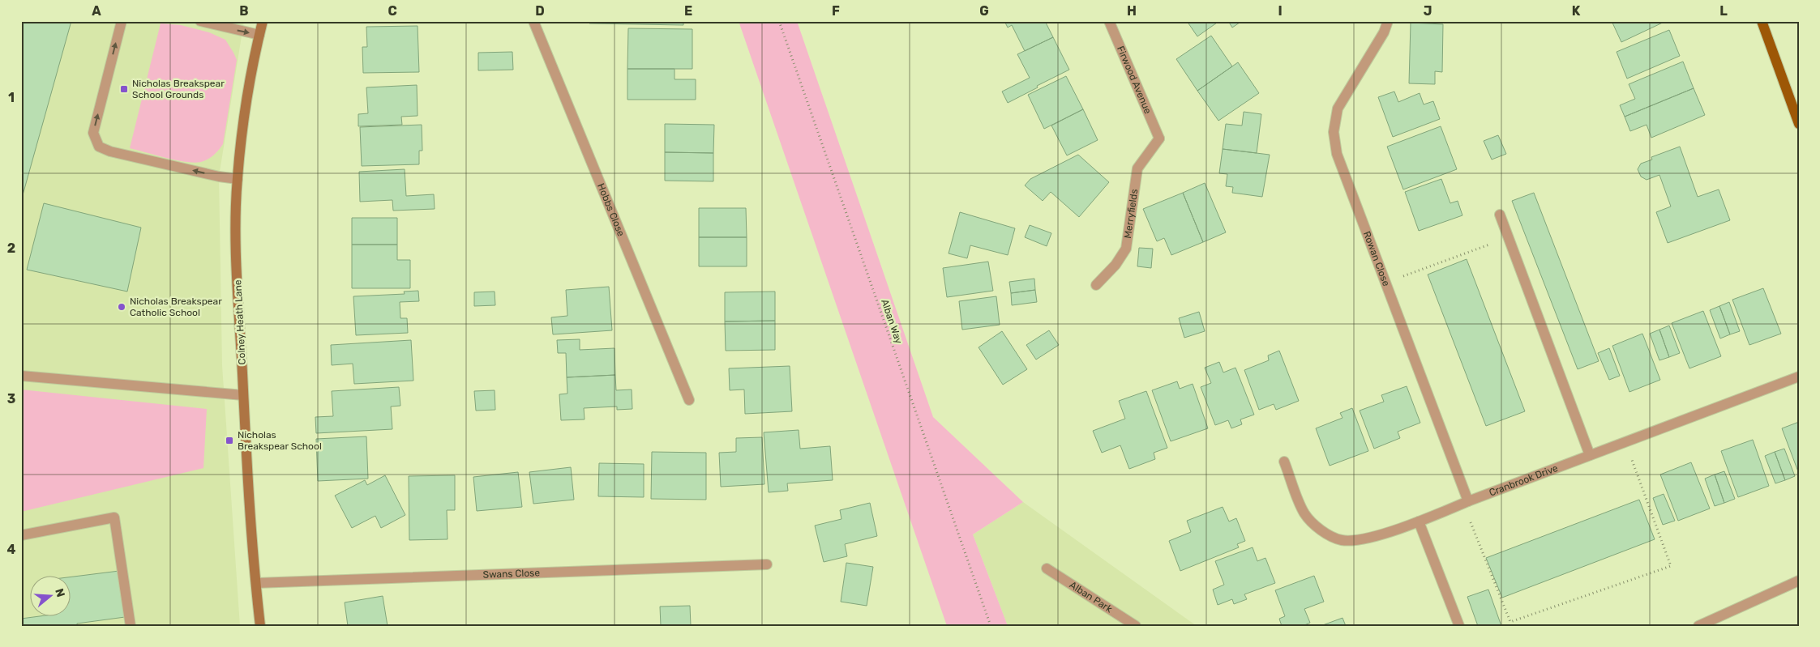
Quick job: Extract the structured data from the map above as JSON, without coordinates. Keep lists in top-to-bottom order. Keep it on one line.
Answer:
{"streets":{"street":["Firwood Avenue","Hobbs Close","Merryfields","Rowan Close","Colney Heath Lane","Cranbrook Drive","Swans Close","Alban Park"],"path":["Alban Way"]},"crossings":[["Firwood Avenue","Merryfields"],["Rowan Close","Cranbrook Drive"],["Colney Heath Lane","Swans Close"]],"places":{"transit":["Nicholas Breakspear School Grounds","Nicholas Breakspear School"],"other":["Nicholas Breakspear Catholic School"]},"north":"right","grid":{"columns":["A","B","C","D","E","F","G","H","I","J","K","L"],"rows":["1","2","3","4"]}}
